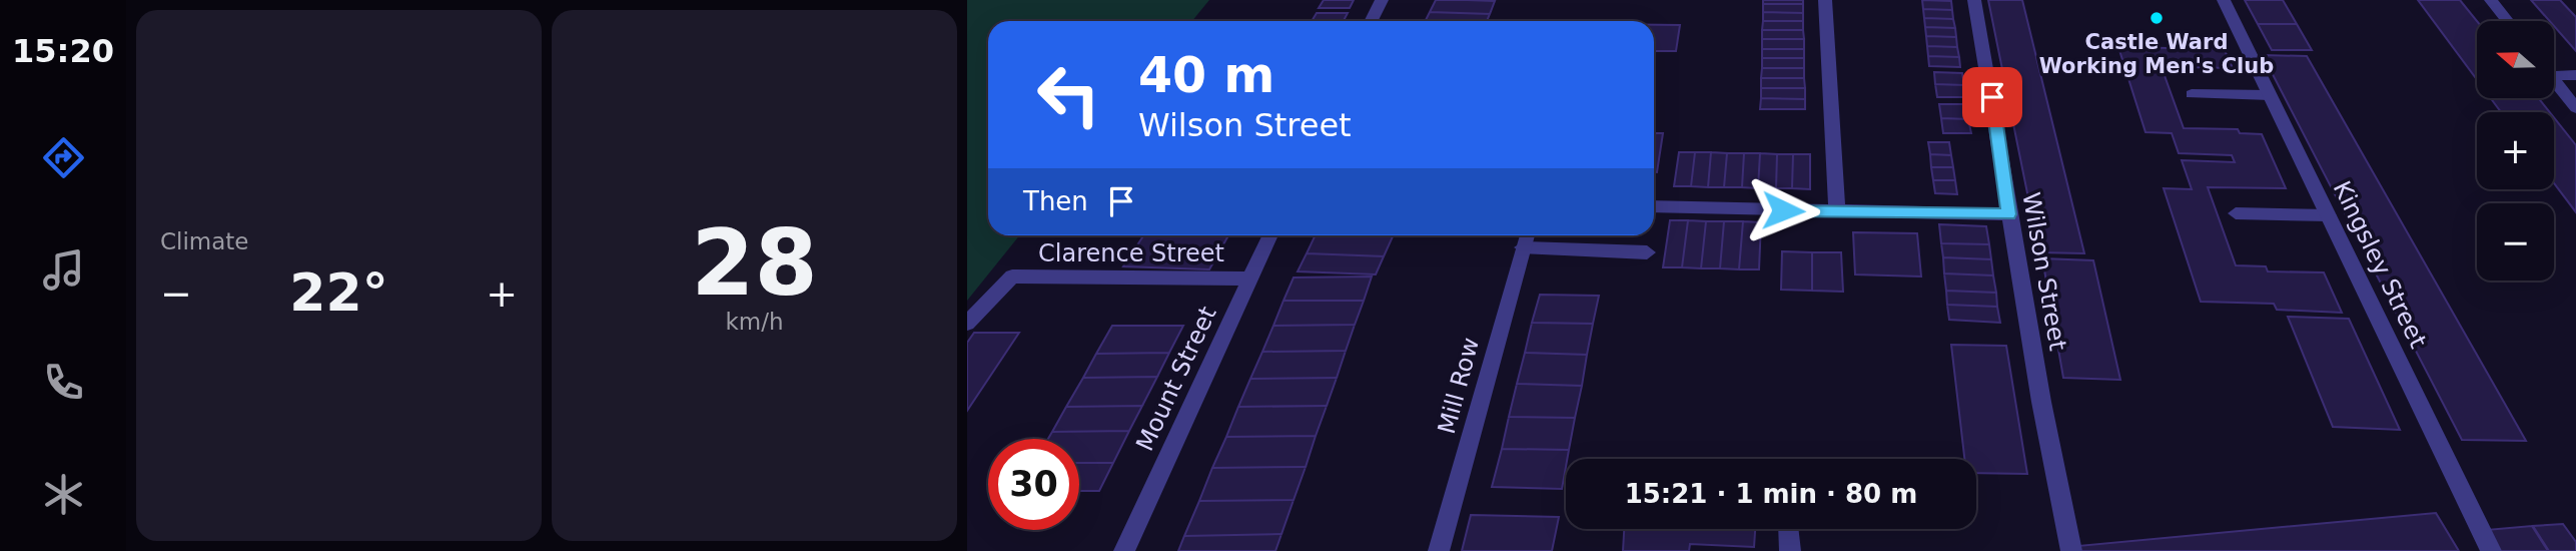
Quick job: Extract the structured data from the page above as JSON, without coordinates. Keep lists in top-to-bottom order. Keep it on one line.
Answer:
{"streets":{"street":["Clarence Street","Kingsley Street","Wilson Street","Mount Street","Mill Row"]},"crossings":[["Clarence Street","Mount Street"]],"places":["Castle Ward Working Men's Club"],"north":"left","page":{"tabs":"15:20","tile":["Climate",["28","km/h"]],"map_buttons":["+","−"],"turn":["40 m","Wilson Street"],"then":"Then","heat":["−","22°","+"],"limit":"30","trip":"15:21 · 1 min · 80 m"}}
